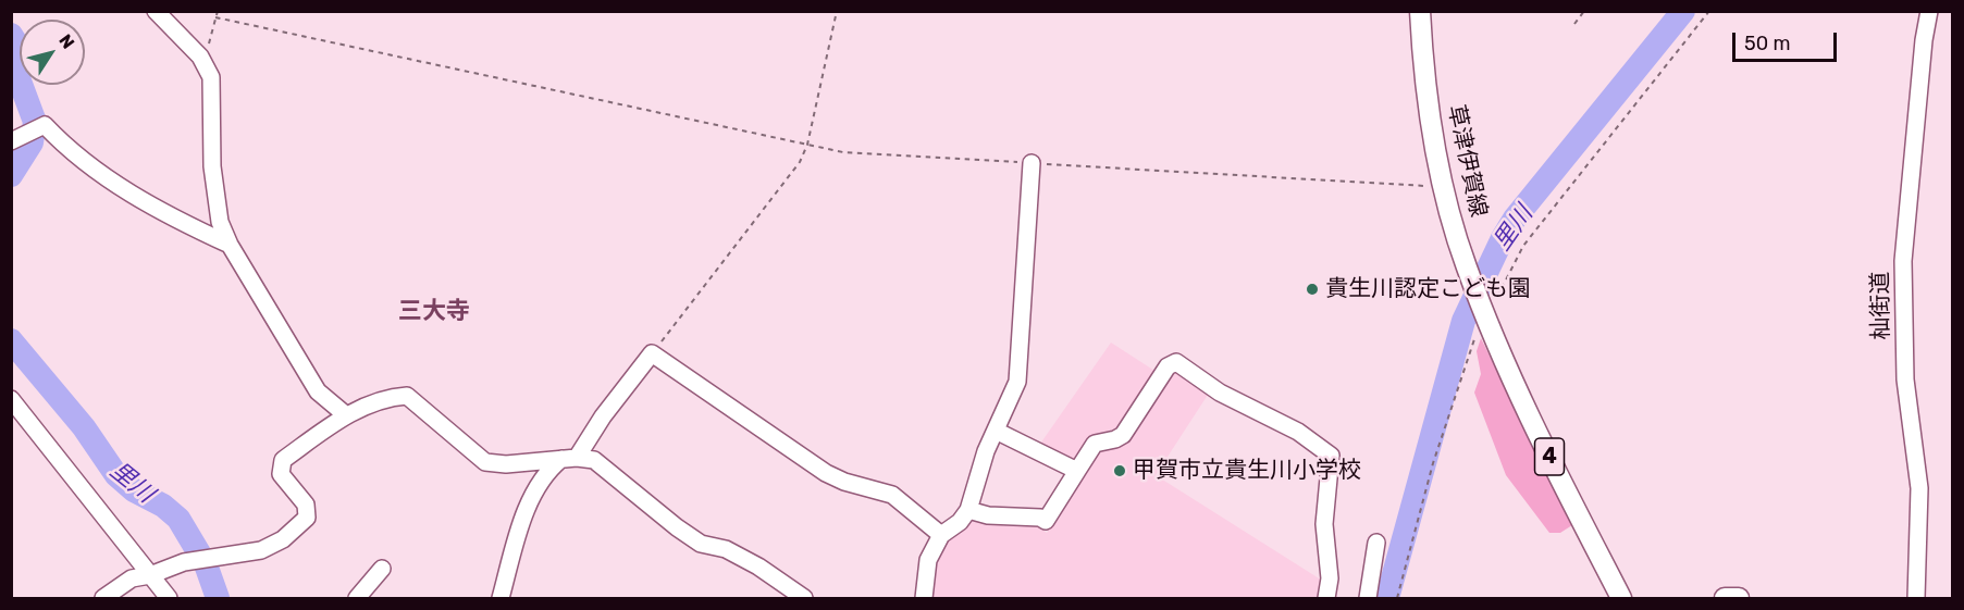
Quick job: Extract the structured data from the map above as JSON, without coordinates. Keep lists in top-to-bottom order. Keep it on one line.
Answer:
{"streets":{"main road":["草津伊賀線","4"],"street":["杣街道"]},"districts":["三大寺"],"water":["里川"],"places":["貴生川認定こども園","甲賀市立貴生川小学校"],"scale_bar":"50 m","north":"top right"}
